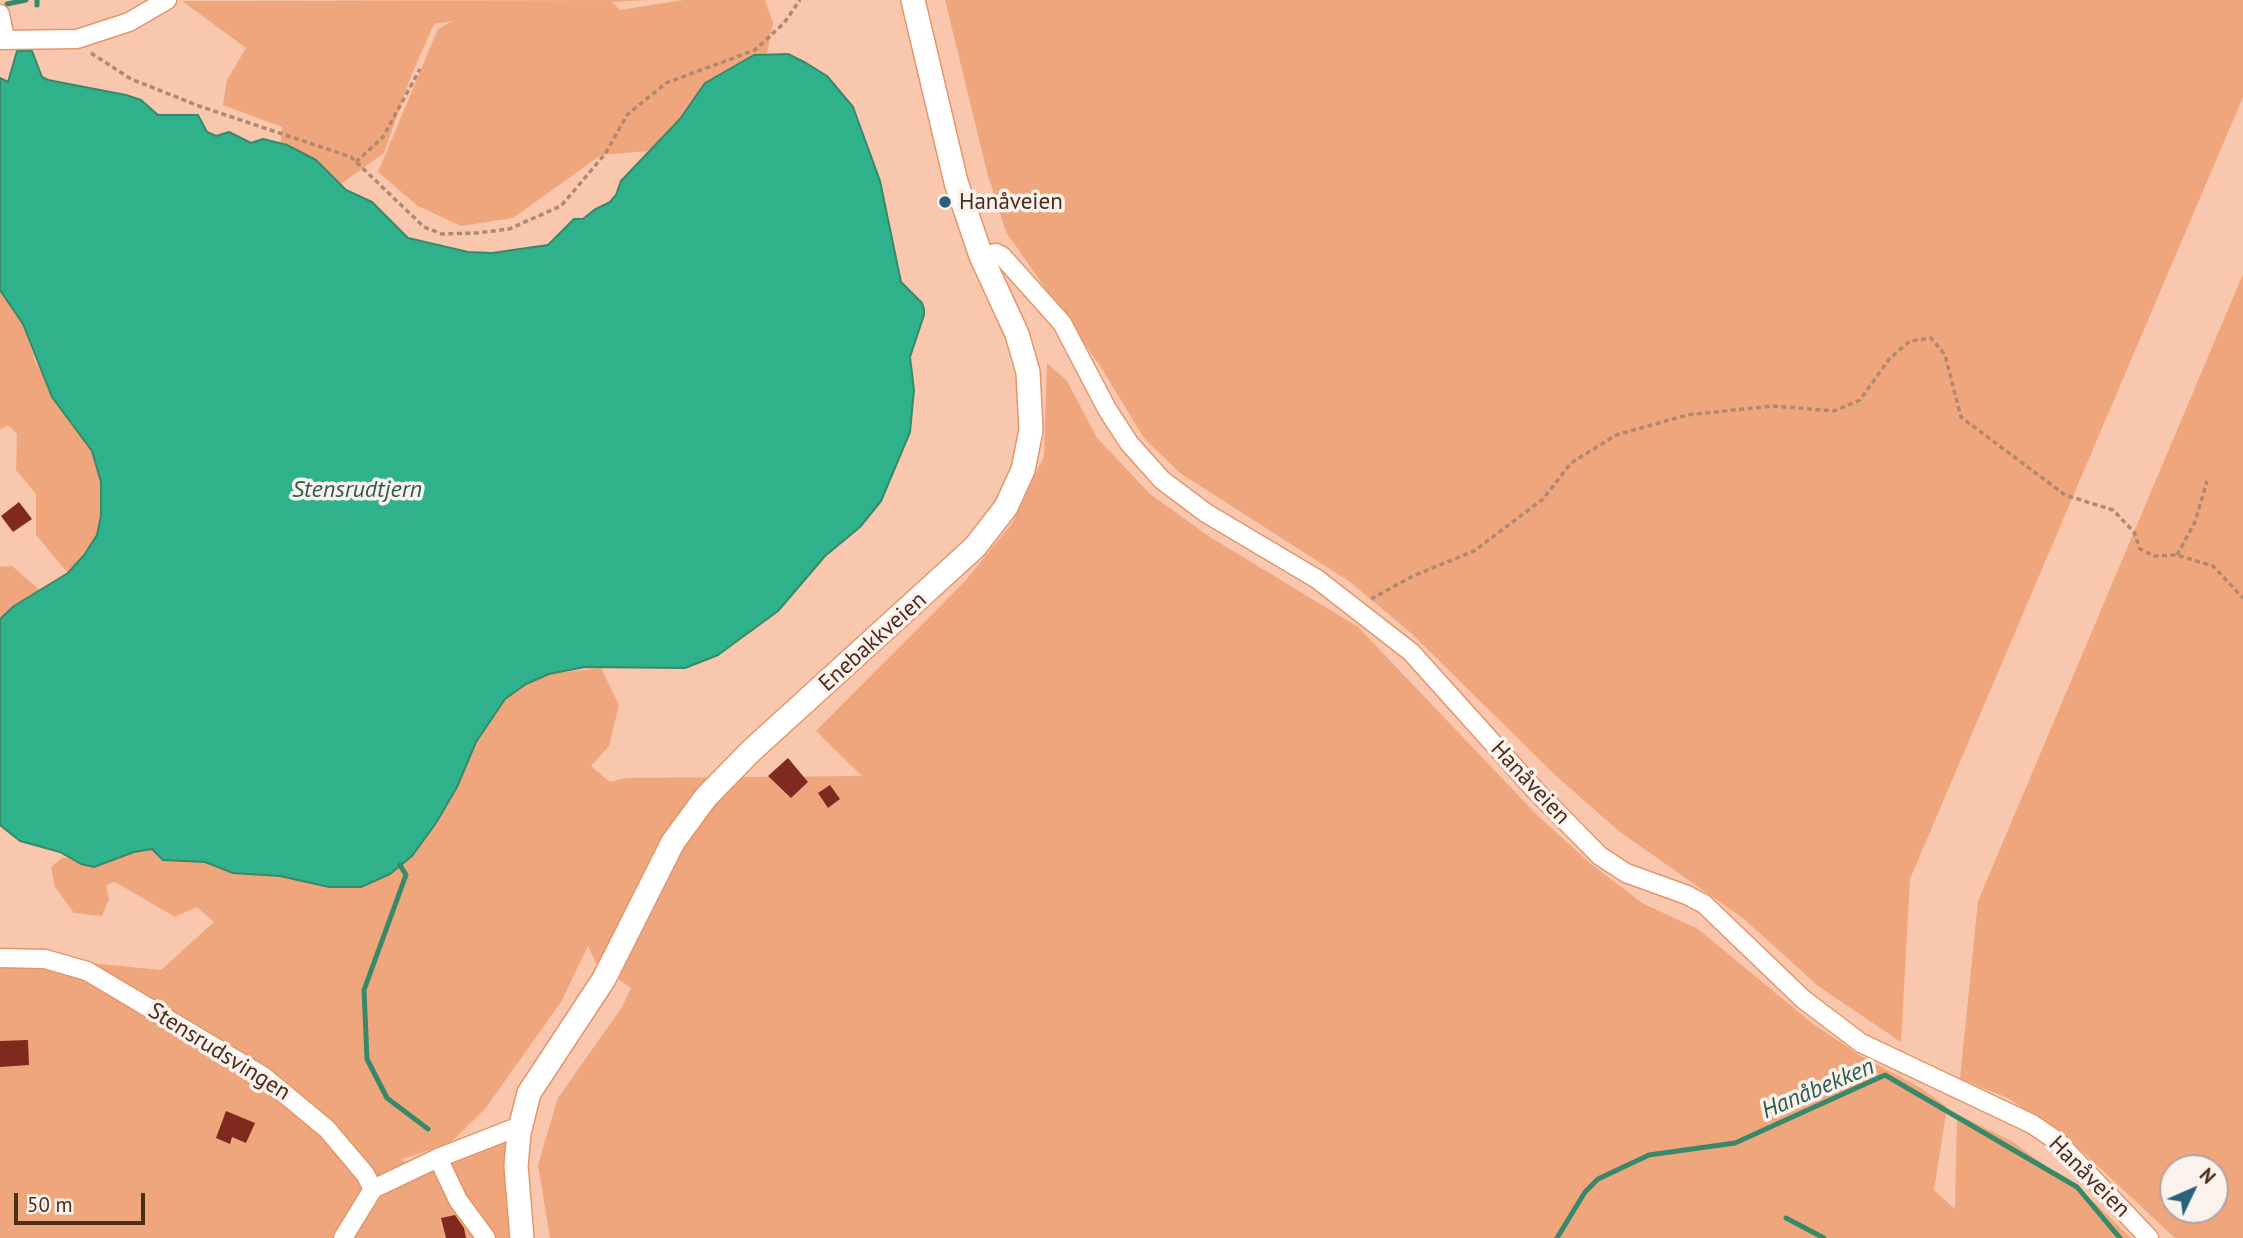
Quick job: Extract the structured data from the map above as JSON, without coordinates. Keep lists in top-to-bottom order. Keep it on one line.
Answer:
{"streets":{"main road":["Enebakkveien"],"street":["Hanåveien","Stensrudsvingen"]},"crossings":[["Enebakkveien","Hanåveien"]],"water":["Stensrudtjern","Hanåbekken"],"places":["Hanåveien"],"scale_bar":"50 m","north":"top right"}
